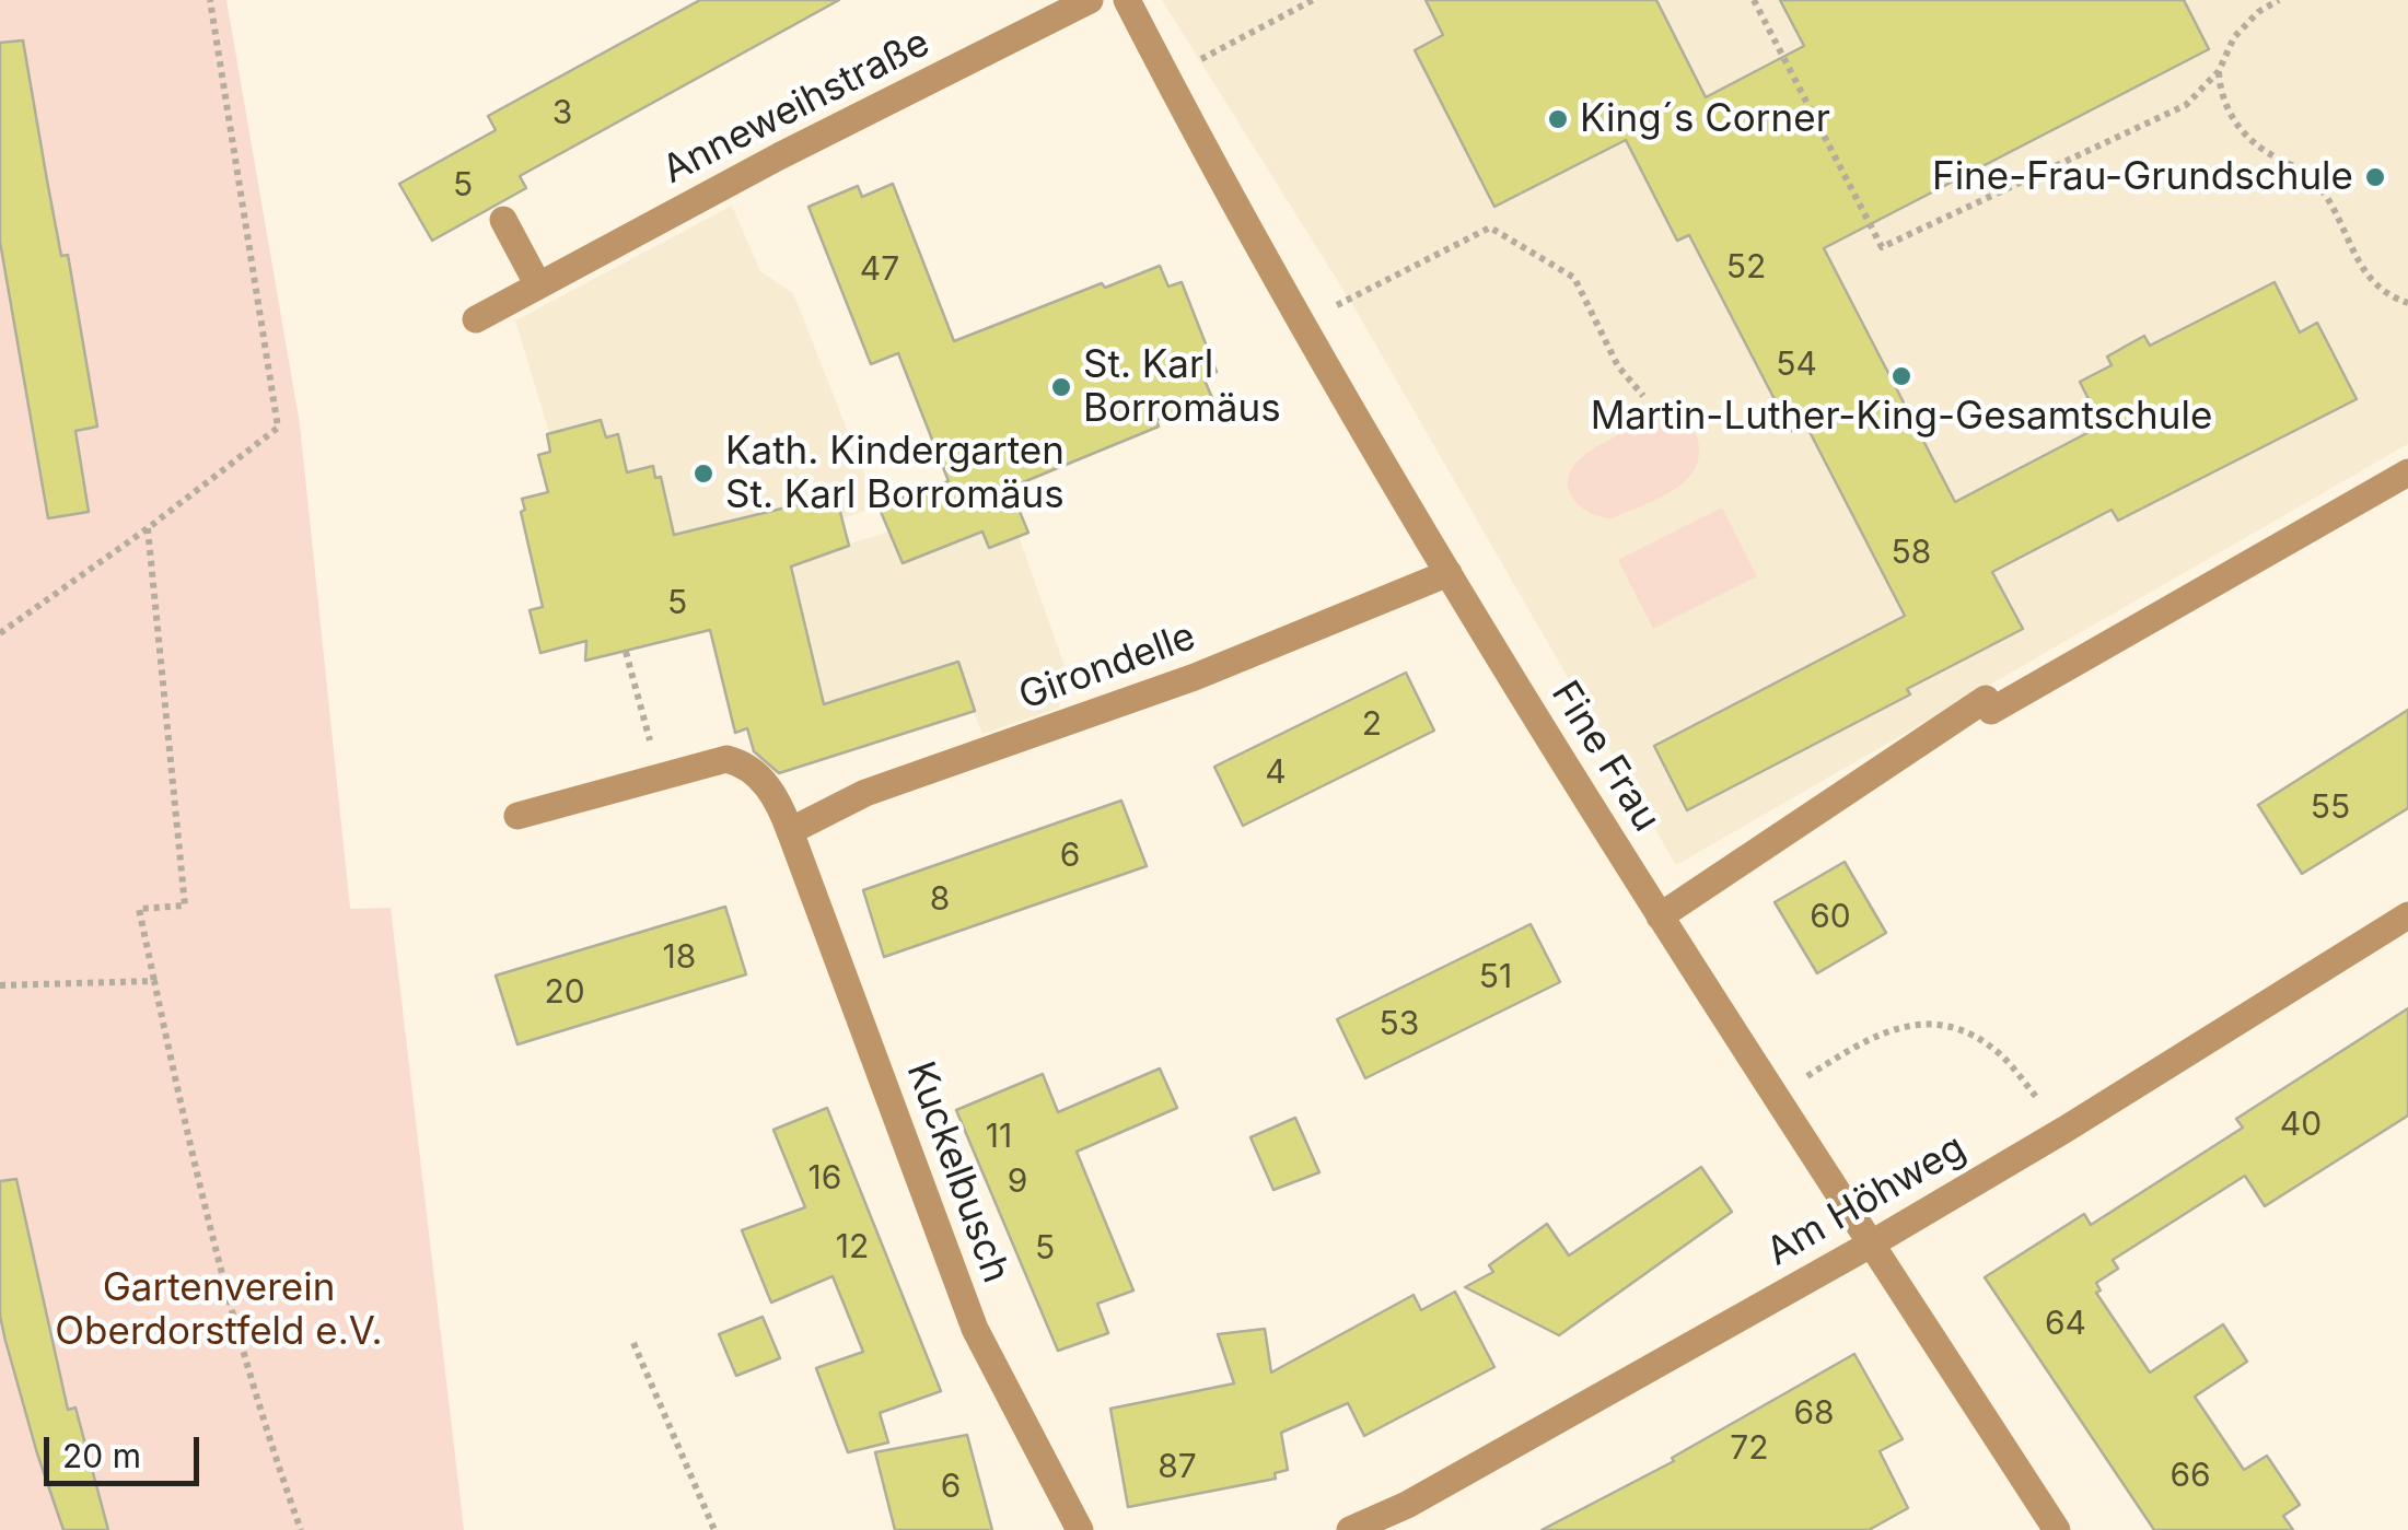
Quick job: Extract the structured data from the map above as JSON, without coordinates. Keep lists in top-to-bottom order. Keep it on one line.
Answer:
{"streets":{"street":["Anneweihstraße","Girondelle","Fine Frau","Kuckelbusch","Am Höhweg"]},"crossings":[["Girondelle","Fine Frau"],["Girondelle","Kuckelbusch"],["Fine Frau","Am Höhweg"]],"parks":["Gartenverein Oberdorstfeld e.V."],"places":["King´s Corner","Fine-Frau-Grundschule","Martin-Luther-King-Gesamtschule","St. Karl Borromäus","Kath. Kindergarten St. Karl Borromäus"],"house_numbers":["3","5","52","47","54","58","5","2","4","55","6","8","60","18","51","20","53","40","11","16","9","12","5","64","68","72","87","66","6"],"scale_bar":"20 m"}
